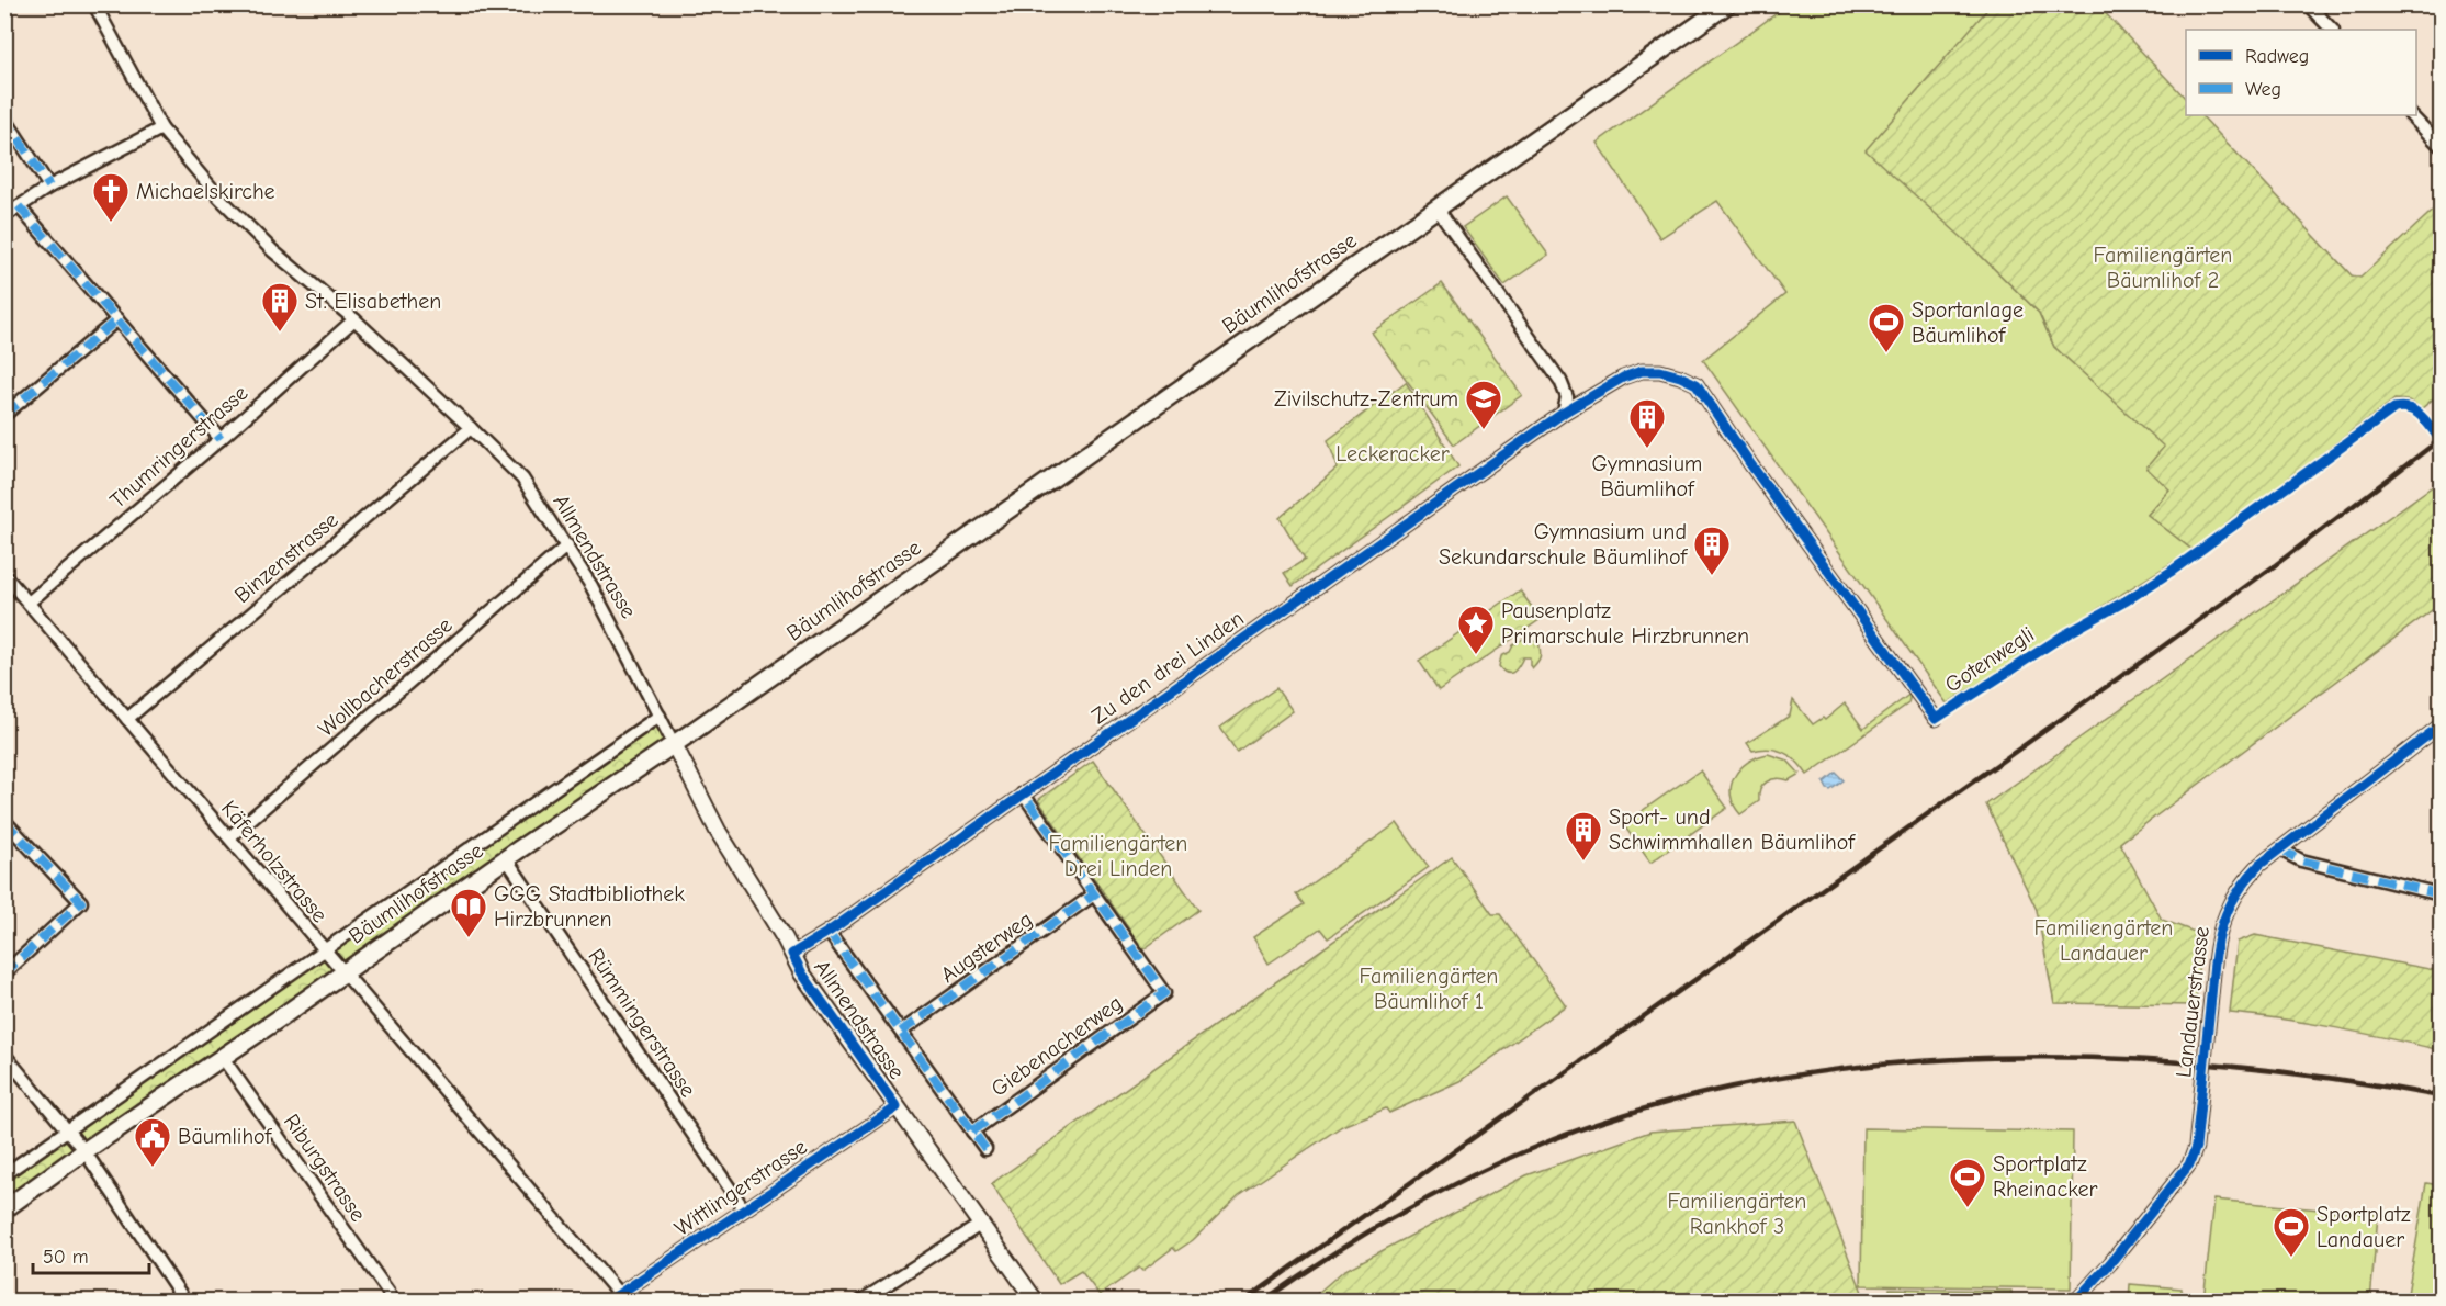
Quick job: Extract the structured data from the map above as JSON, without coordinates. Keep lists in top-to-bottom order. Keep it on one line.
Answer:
{"streets":{"main road":["Bäumlihofstrasse"],"street":["Thumringerstrasse","Allmendstrasse","Binzenstrasse","Gotenwegli","Zu den drei Linden","Wollbacherstrasse","Käferholzstrasse","Augsterweg","Landauerstrasse","Rümmingerstrasse","Giebenacherweg","Riburgstrasse","Wittlingerstrasse"]},"crossings":[["Bäumlihofstrasse","Allmendstrasse"],["Bäumlihofstrasse","Käferholzstrasse"],["Bäumlihofstrasse","Rümmingerstrasse"],["Bäumlihofstrasse","Riburgstrasse"],["Thumringerstrasse","Allmendstrasse"],["Thumringerstrasse","Käferholzstrasse"],["Allmendstrasse","Binzenstrasse"],["Allmendstrasse","Zu den drei Linden"],["Allmendstrasse","Wollbacherstrasse"],["Allmendstrasse","Augsterweg"],["Allmendstrasse","Giebenacherweg"],["Allmendstrasse","Wittlingerstrasse"],["Binzenstrasse","Käferholzstrasse"],["Gotenwegli","Zu den drei Linden"],["Wollbacherstrasse","Käferholzstrasse"],["Käferholzstrasse","Wittlingerstrasse"],["Augsterweg","Giebenacherweg"],["Rümmingerstrasse","Wittlingerstrasse"]],"parks":["Familiengärten Bäumlihof 2","Leckeracker","Familiengärten Drei Linden","Familiengärten Landauer","Familiengärten Bäumlihof 1","Familiengärten Rankhof 3"],"places":{"church":["Michaelskirche"],"building":["St. Elisabethen","Gymnasium Bäumlihof","Gymnasium und Sekundarschule Bäumlihof","Sport- und Schwimmhallen Bäumlihof"],"sports":["Sportanlage Bäumlihof","Sportplatz Rheinacker","Sportplatz Landauer"],"school or university":["Zivilschutz-Zentrum"],"place":["Pausenplatz Primarschule Hirzbrunnen"],"library":["GGG Stadtbibliothek Hirzbrunnen"],"public building":["Bäumlihof"]},"legend":["Radweg","Weg"],"scale_bar":"50 m"}
